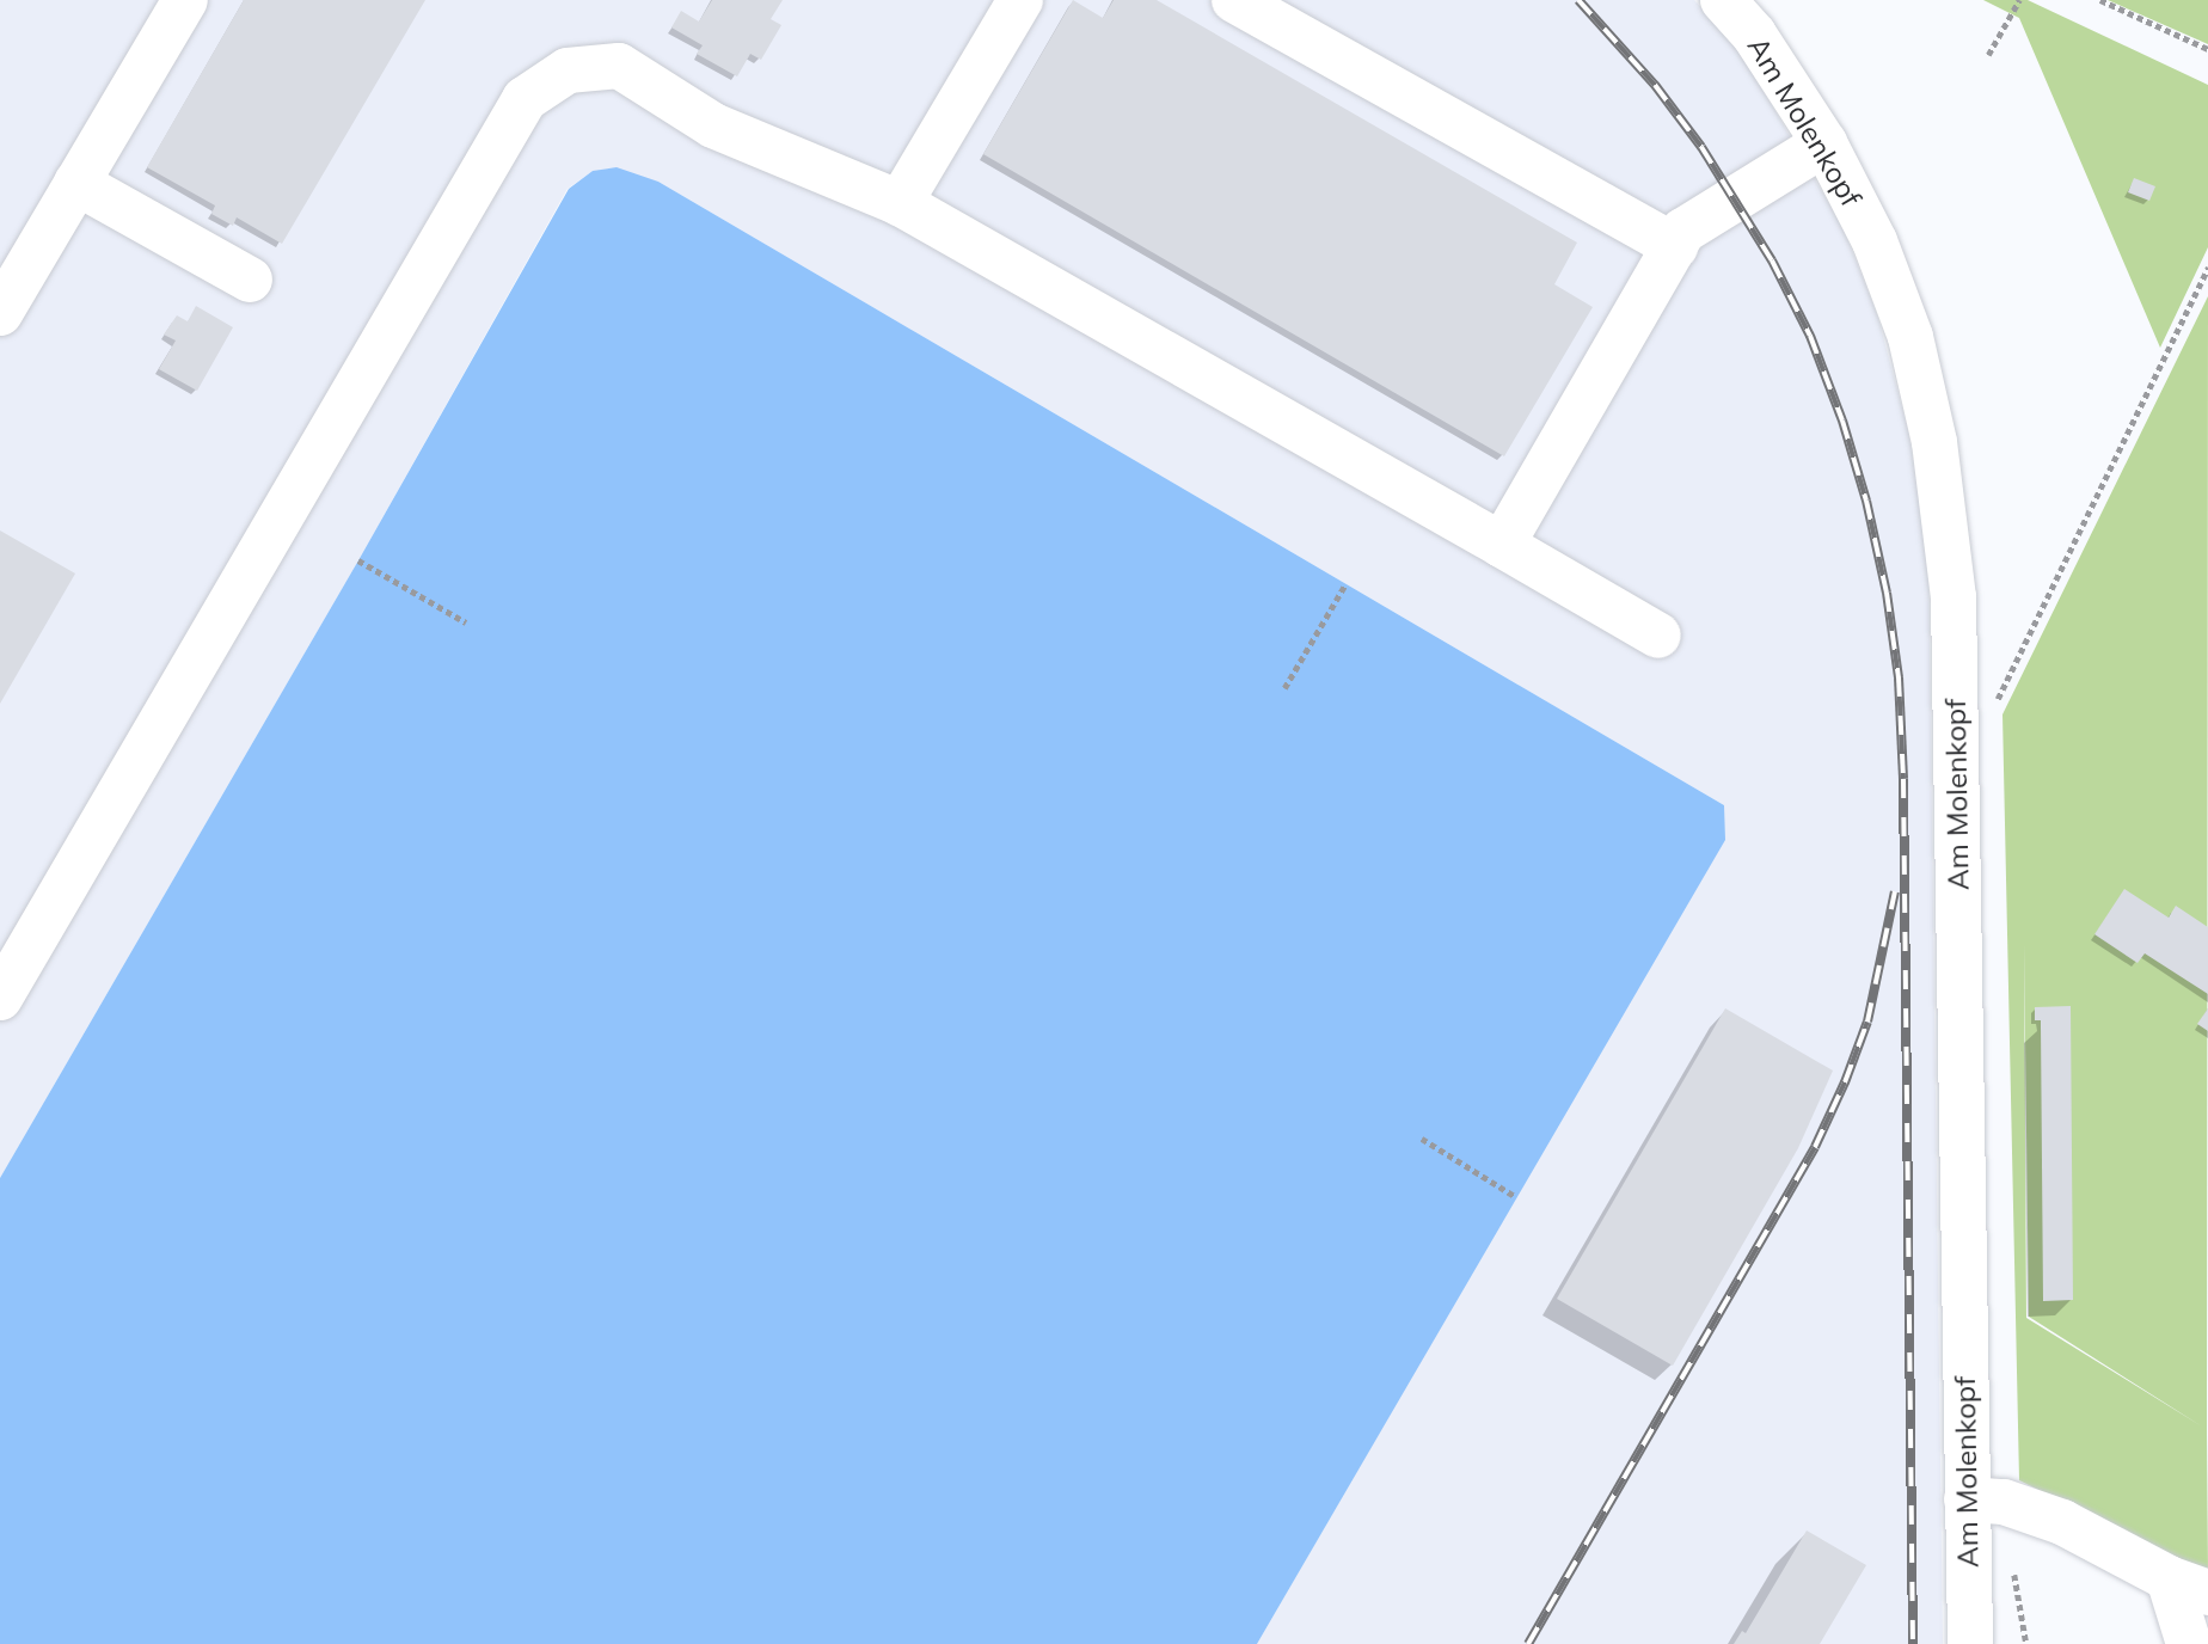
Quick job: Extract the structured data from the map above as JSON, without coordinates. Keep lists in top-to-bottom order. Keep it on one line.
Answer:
{"streets":{"street":["Am Molenkopf"]}}
